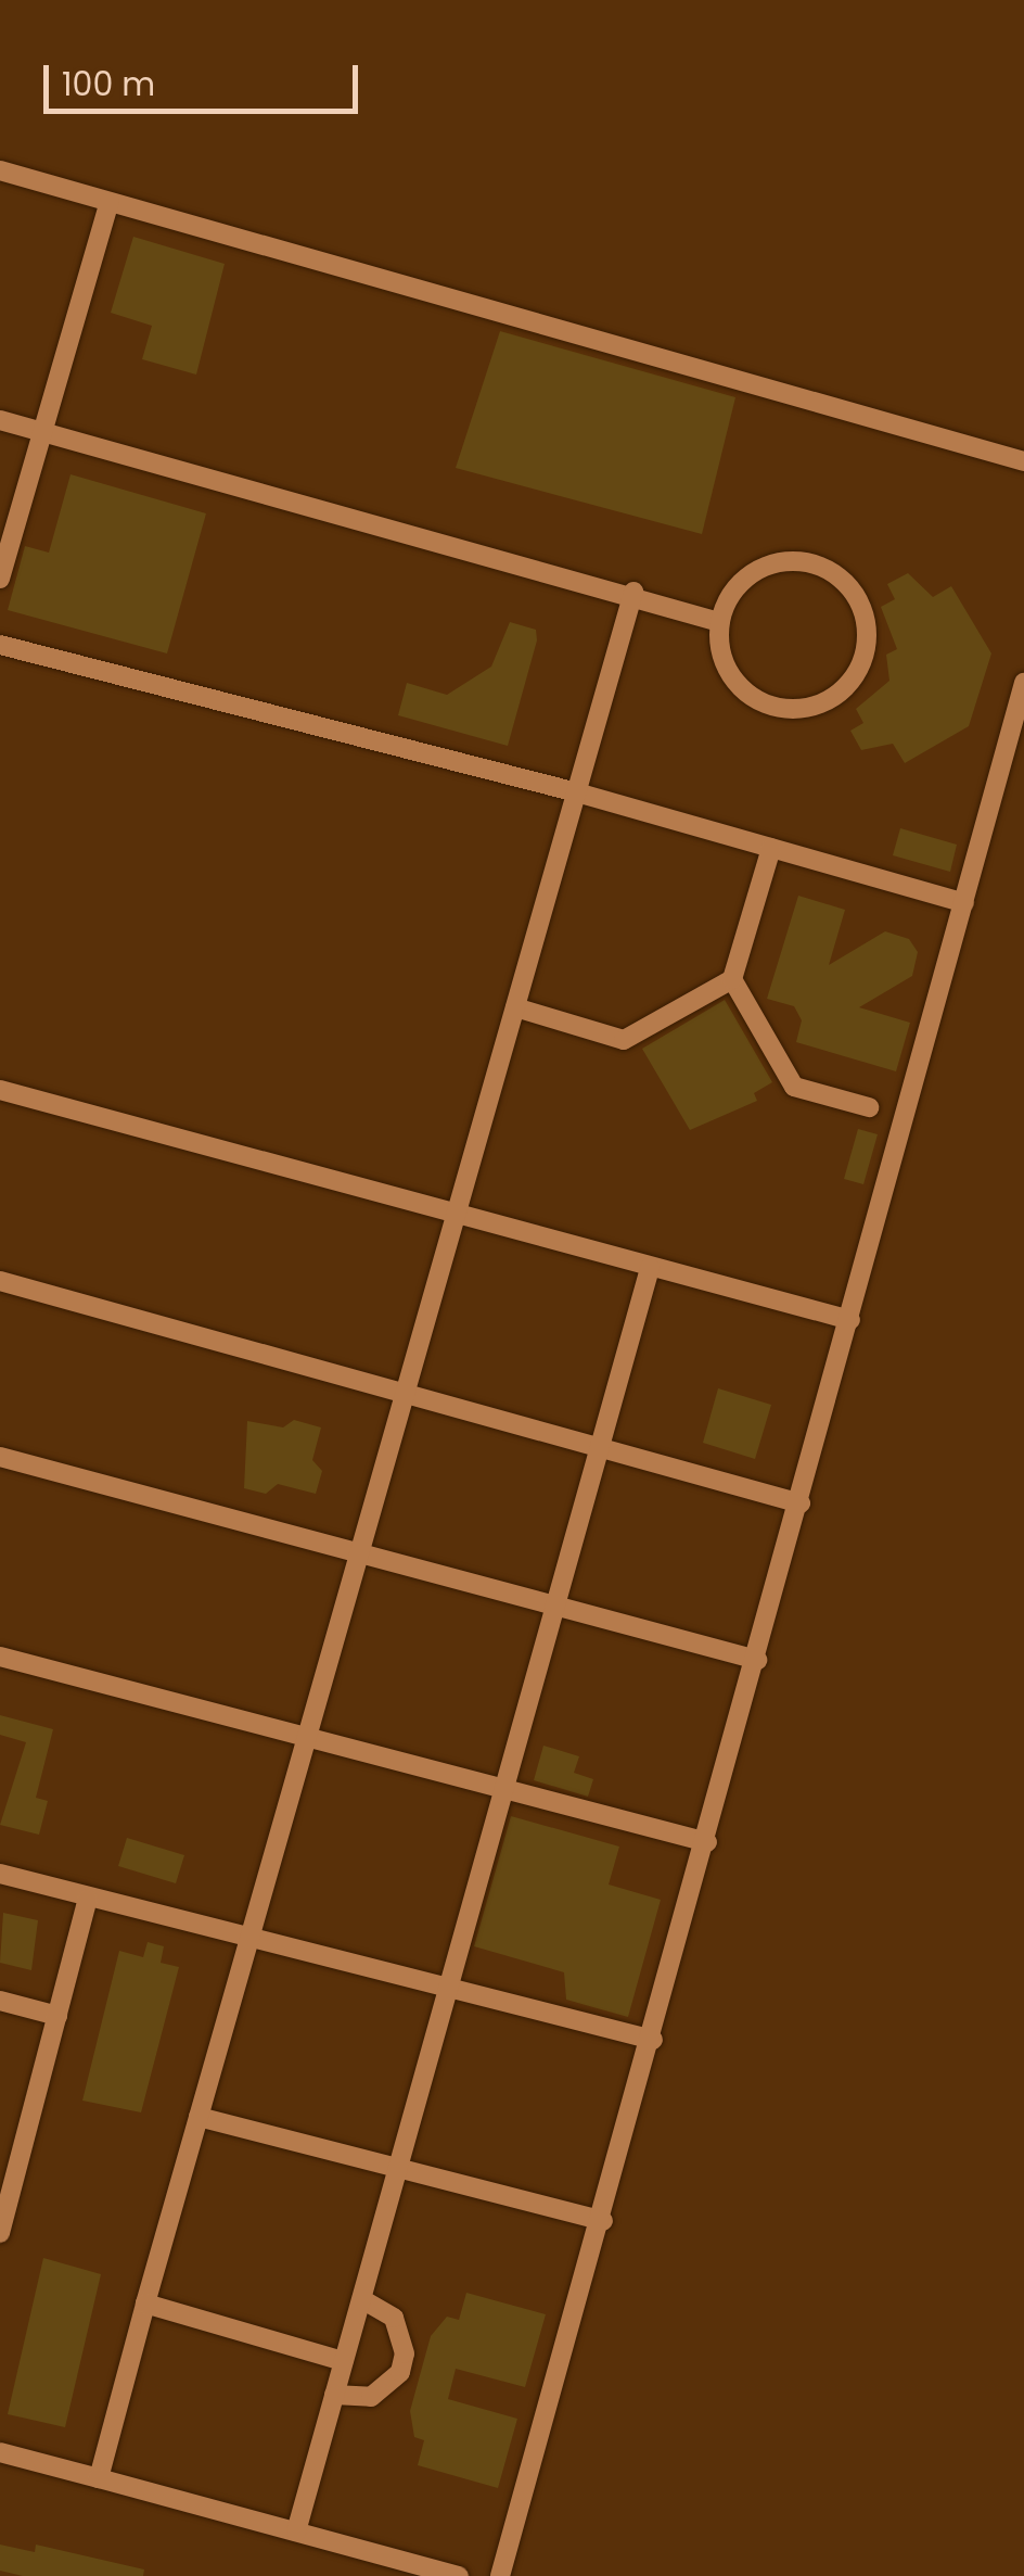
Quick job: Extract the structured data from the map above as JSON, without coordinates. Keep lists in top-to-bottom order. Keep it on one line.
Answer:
{"scale_bar":"100 m"}
